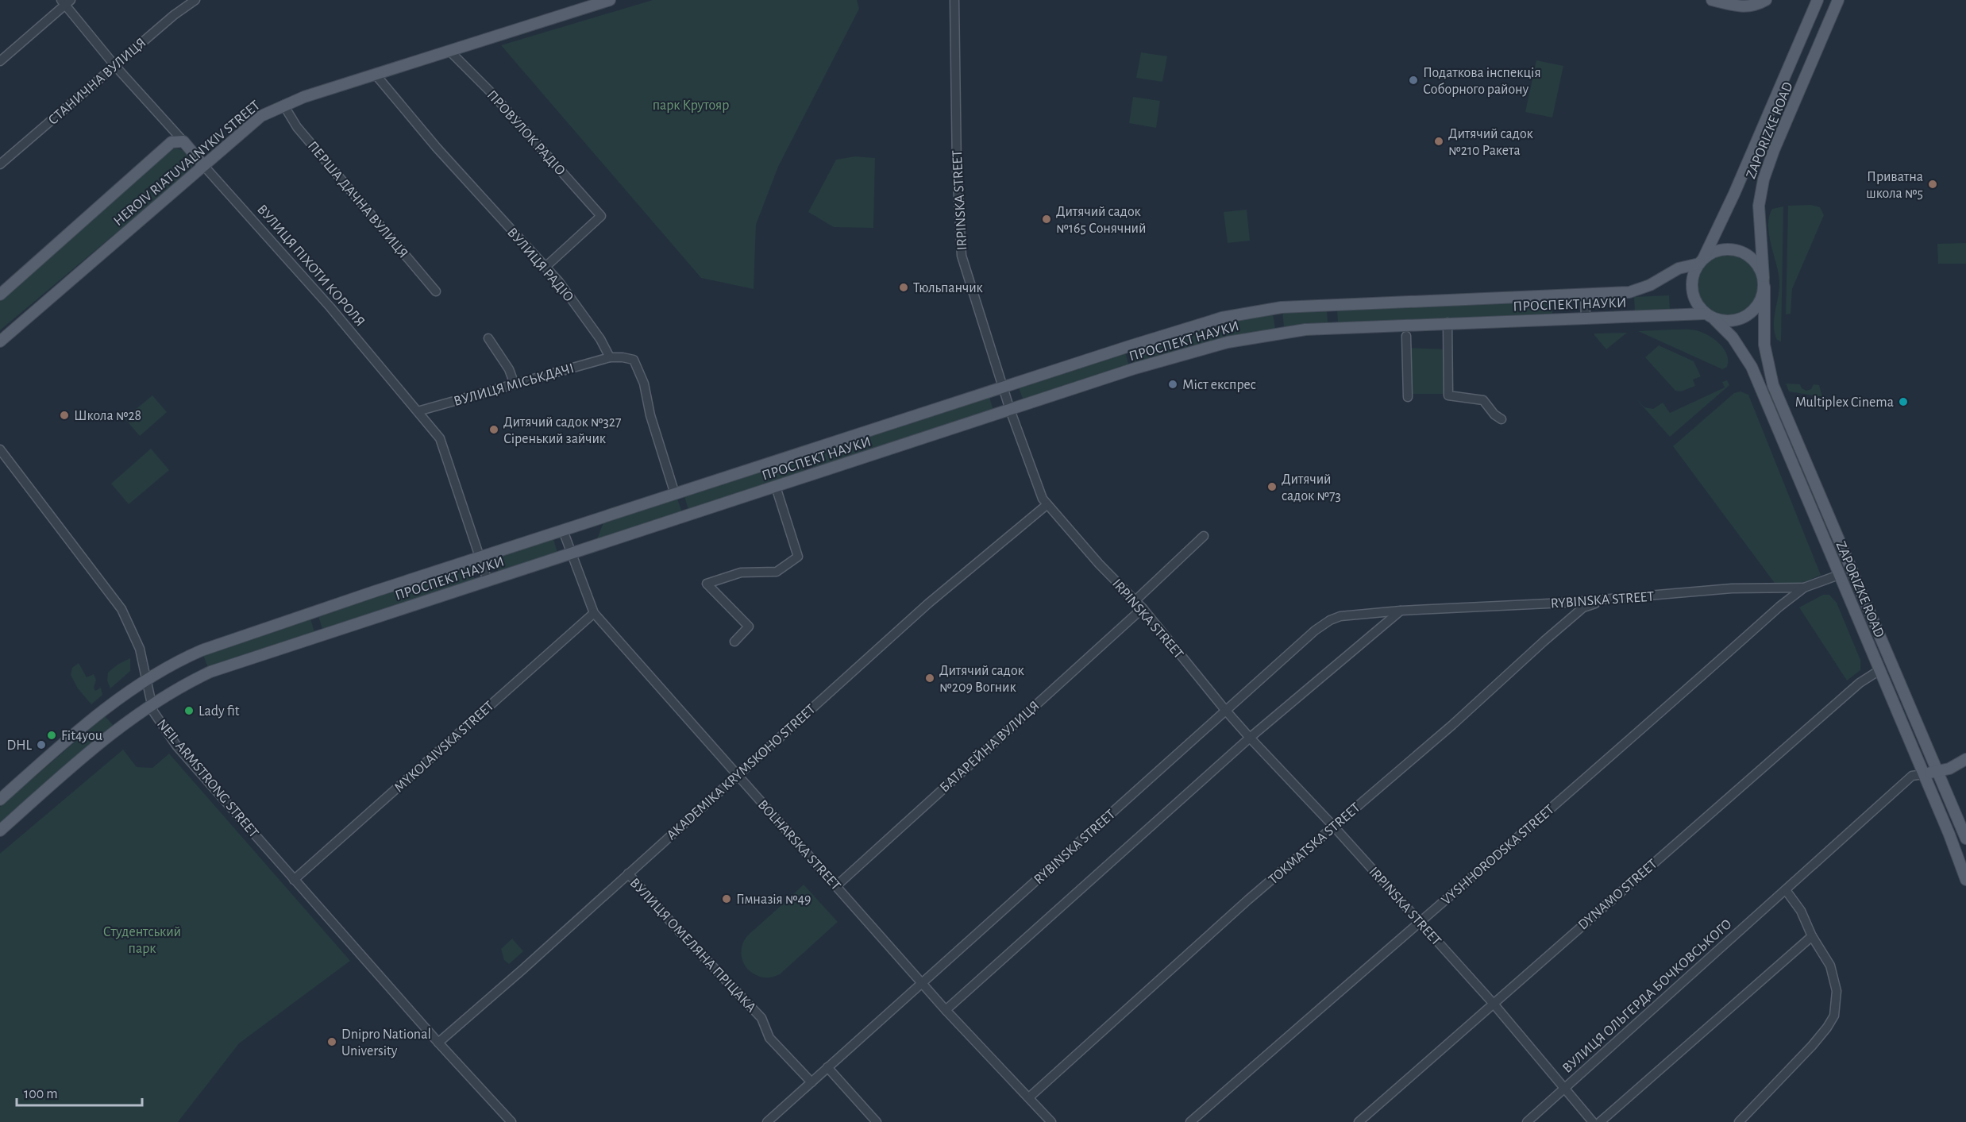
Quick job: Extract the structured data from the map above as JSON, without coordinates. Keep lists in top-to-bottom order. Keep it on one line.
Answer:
{"streets":{"main road":["ZAPORIZKE ROAD","HEROIV RIATUVALNYKIV STREET","ВУЛИЦЯ ПІХОТИ КОРОЛЯ","ПРОСПЕКТ НАУКИ","ВУЛИЦЯ ОЛЬГЕРДА БОЧКОВСЬКОГО"],"street":["СТАНИЧНА ВУЛИЦЯ","ПРОВУЛОК РАДІО","ПЕРША ДАЧНА ВУЛИЦЯ","IRPINSKA STREET","ВУЛИЦЯ РАДІО","ВУЛИЦЯ МІСЬКДАЧІ","RYBINSKA STREET","MYKOLAIVSKA STREET","БАТАРЕЙНА ВУЛИЦЯ","AKADEMIKA KRYMSKOHO STREET","NEIL ARMSTRONG STREET","TOKMATSKA STREET","BOLHARSKA STREET","VYSHHORODSKA STREET","DYNAMO STREET","ВУЛИЦЯ ОМЕЛЯНА ПРІЦАКА"]},"crossings":[["СТАНИЧНА ВУЛИЦЯ","ВУЛИЦЯ ПІХОТИ КОРОЛЯ"],["ZAPORIZKE ROAD","ПРОСПЕКТ НАУКИ"],["ZAPORIZKE ROAD","DYNAMO STREET"],["ZAPORIZKE ROAD","ВУЛИЦЯ ОЛЬГЕРДА БОЧКОВСЬКОГО"],["ПРОВУЛОК РАДІО","HEROIV RIATUVALNYKIV STREET"],["ПРОВУЛОК РАДІО","ВУЛИЦЯ РАДІО"],["HEROIV RIATUVALNYKIV STREET","ПЕРША ДАЧНА ВУЛИЦЯ"],["HEROIV RIATUVALNYKIV STREET","ВУЛИЦЯ РАДІО"],["HEROIV RIATUVALNYKIV STREET","ВУЛИЦЯ ПІХОТИ КОРОЛЯ"],["IRPINSKA STREET","ПРОСПЕКТ НАУКИ"],["IRPINSKA STREET","RYBINSKA STREET"],["IRPINSKA STREET","БАТАРЕЙНА ВУЛИЦЯ"],["IRPINSKA STREET","AKADEMIKA KRYMSKOHO STREET"],["IRPINSKA STREET","TOKMATSKA STREET"],["IRPINSKA STREET","VYSHHORODSKA STREET"],["IRPINSKA STREET","DYNAMO STREET"],["IRPINSKA STREET","ВУЛИЦЯ ОЛЬГЕРДА БОЧКОВСЬКОГО"],["ВУЛИЦЯ РАДІО","ВУЛИЦЯ МІСЬКДАЧІ"],["ВУЛИЦЯ ПІХОТИ КОРОЛЯ","ПРОСПЕКТ НАУКИ"],["ВУЛИЦЯ ПІХОТИ КОРОЛЯ","ВУЛИЦЯ МІСЬКДАЧІ"],["ПРОСПЕКТ НАУКИ","NEIL ARMSTRONG STREET"],["ПРОСПЕКТ НАУКИ","BOLHARSKA STREET"],["RYBINSKA STREET","TOKMATSKA STREET"],["RYBINSKA STREET","BOLHARSKA STREET"],["RYBINSKA STREET","VYSHHORODSKA STREET"],["RYBINSKA STREET","ВУЛИЦЯ ОМЕЛЯНА ПРІЦАКА"],["MYKOLAIVSKA STREET","NEIL ARMSTRONG STREET"],["MYKOLAIVSKA STREET","BOLHARSKA STREET"],["БАТАРЕЙНА ВУЛИЦЯ","BOLHARSKA STREET"],["AKADEMIKA KRYMSKOHO STREET","NEIL ARMSTRONG STREET"],["AKADEMIKA KRYMSKOHO STREET","BOLHARSKA STREET"],["AKADEMIKA KRYMSKOHO STREET","ВУЛИЦЯ ОМЕЛЯНА ПРІЦАКА"],["TOKMATSKA STREET","BOLHARSKA STREET"]],"parks":["парк Крутояр","Студентський парк"],"places":["Податкова інспекція Соборного району","Дитячий садок №210 Ракета","Приватна школа №5","Дитячий садок №165 Сонячний","Тюльпанчик","Міст експрес","Multiplex Cinema","Школа №28","Дитячий садок №327 Сіренький зайчик","Дитячий садок №73","Дитячий садок №209 Вогник","Lady fit","Fit4you","DHL","Гімназія №49","Dnipro National University"],"scale_bar":"100 m"}
